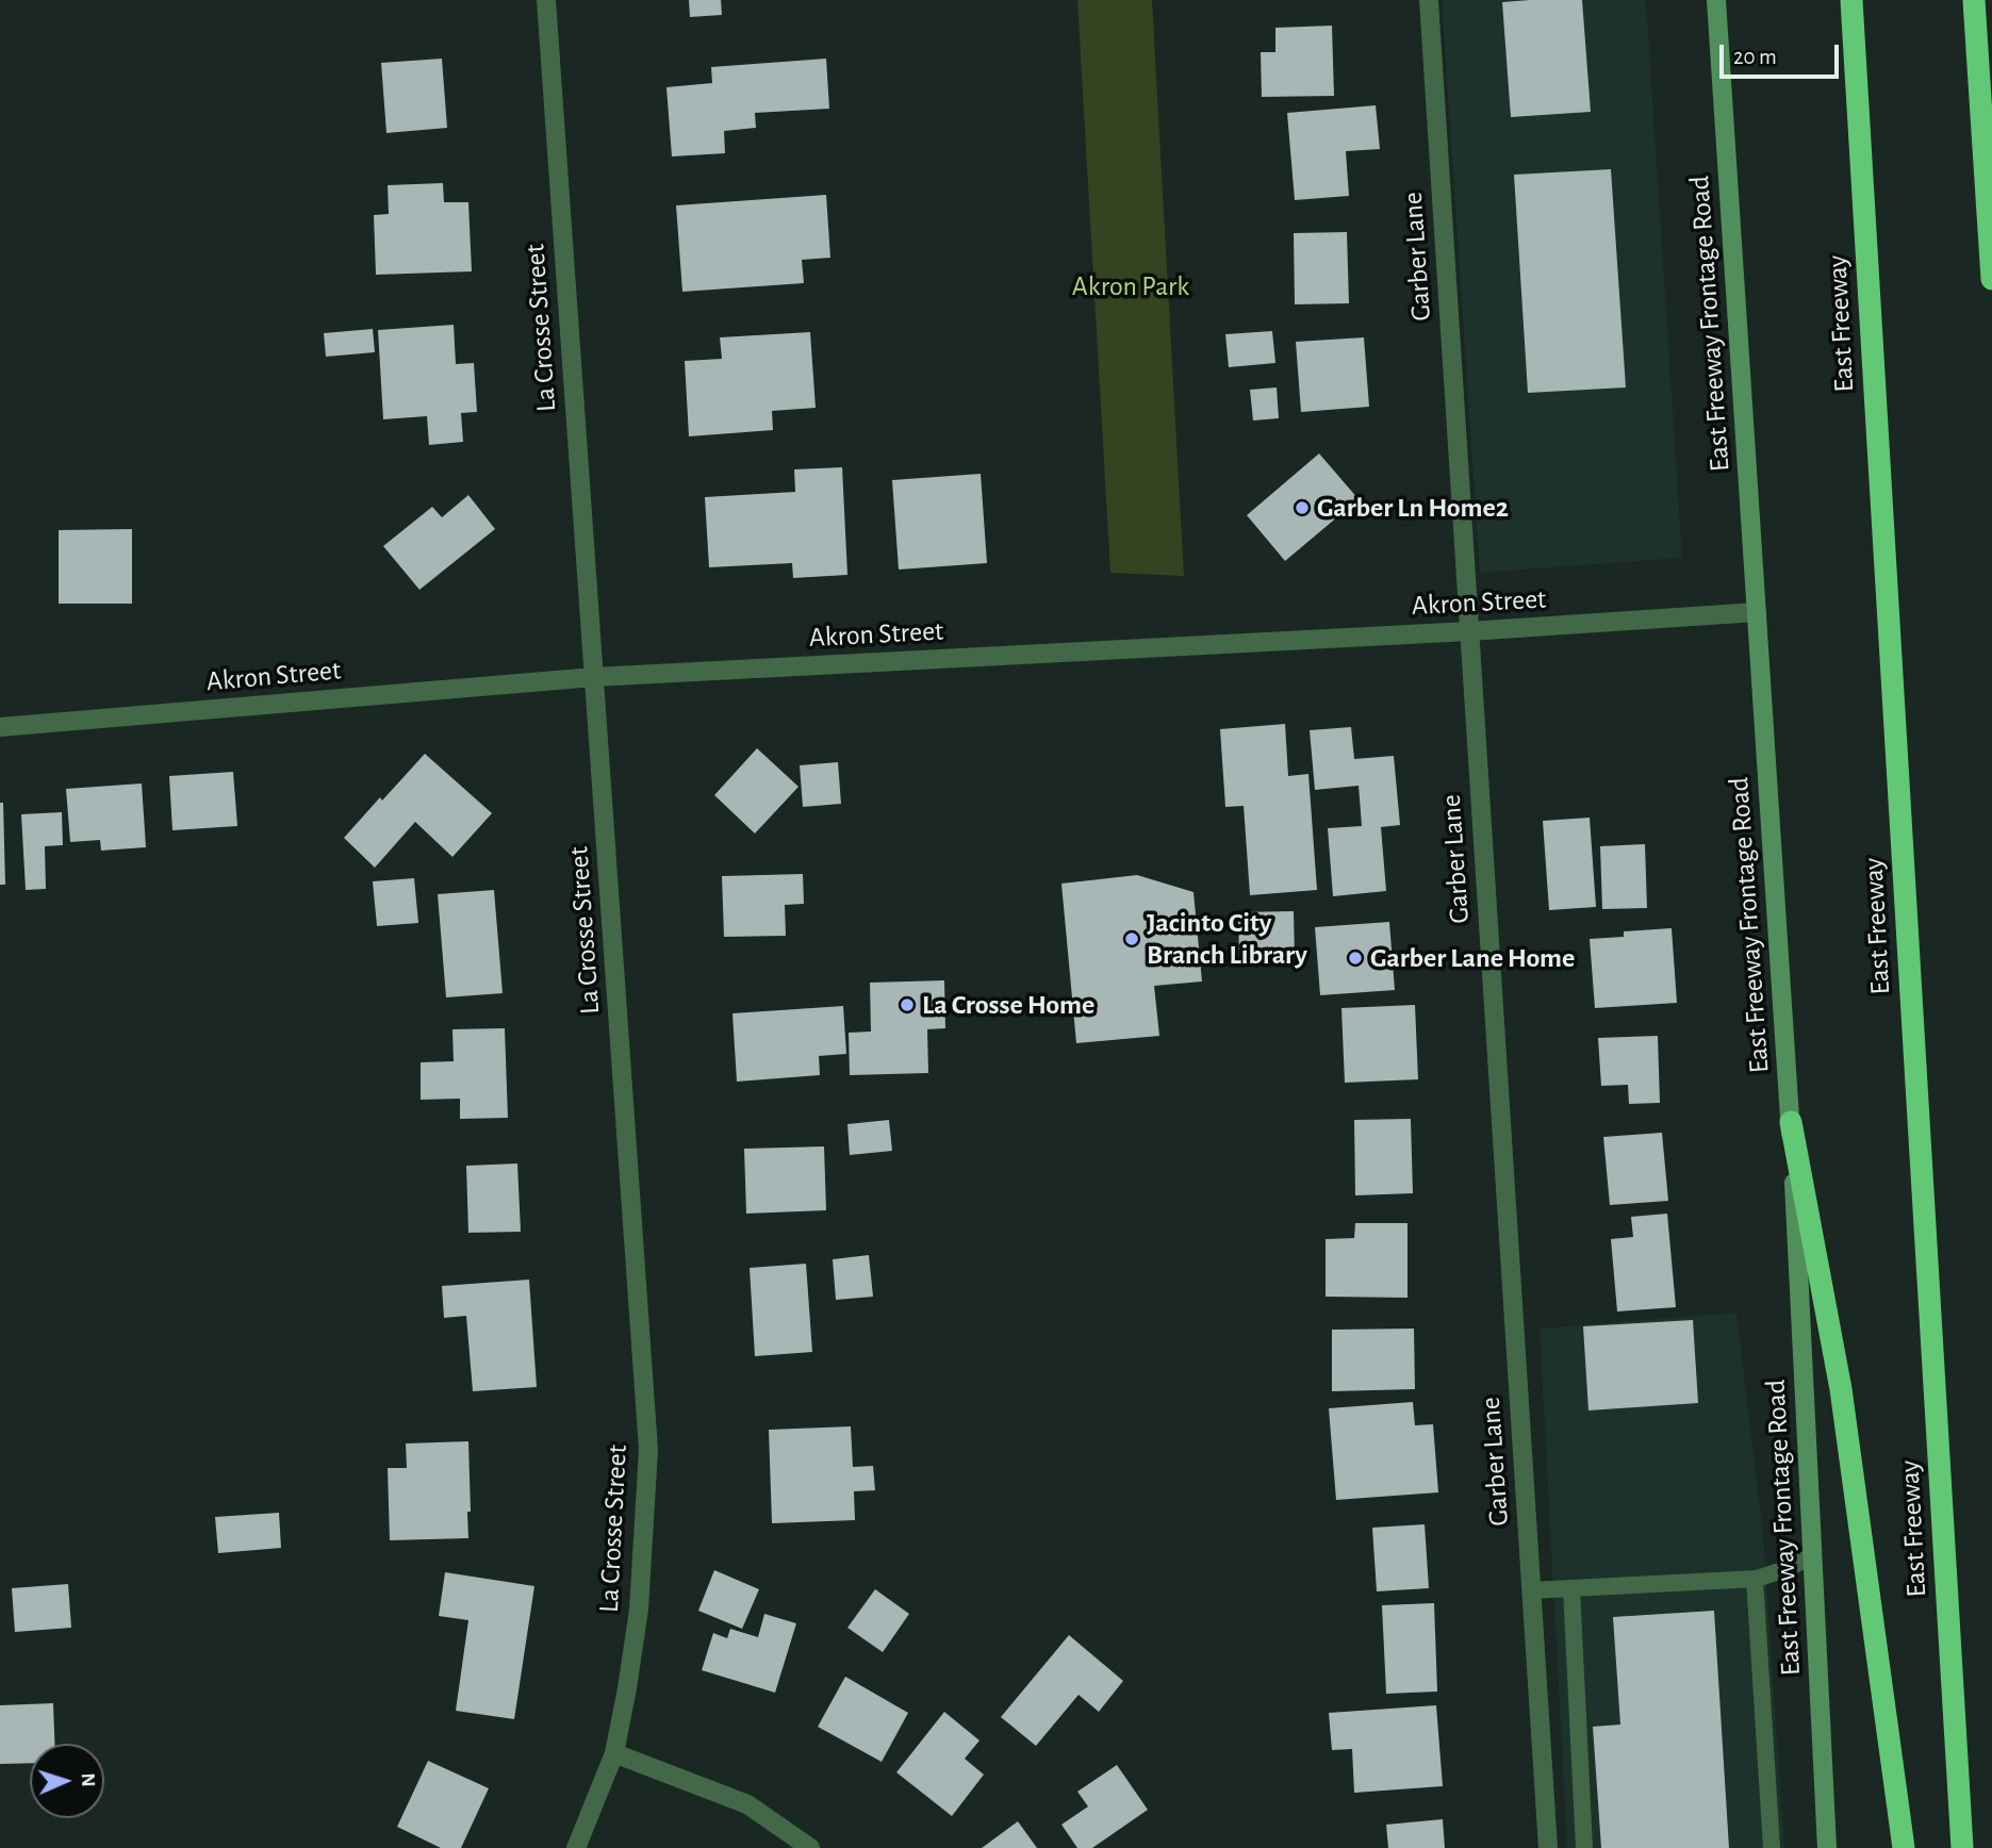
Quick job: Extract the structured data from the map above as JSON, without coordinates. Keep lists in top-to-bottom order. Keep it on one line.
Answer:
{"streets":{"highway":["East Freeway"],"main road":["East Freeway Frontage Road"],"street":["Garber Lane","La Crosse Street","Akron Street"]},"crossings":[["Garber Lane","Akron Street"],["East Freeway Frontage Road","Akron Street"],["La Crosse Street","Akron Street"]],"parks":["Akron Park"],"places":["Garber Ln Home2","Jacinto City Branch Library","Garber Lane Home","La Crosse Home"],"scale_bar":"20 m","north":"right"}
